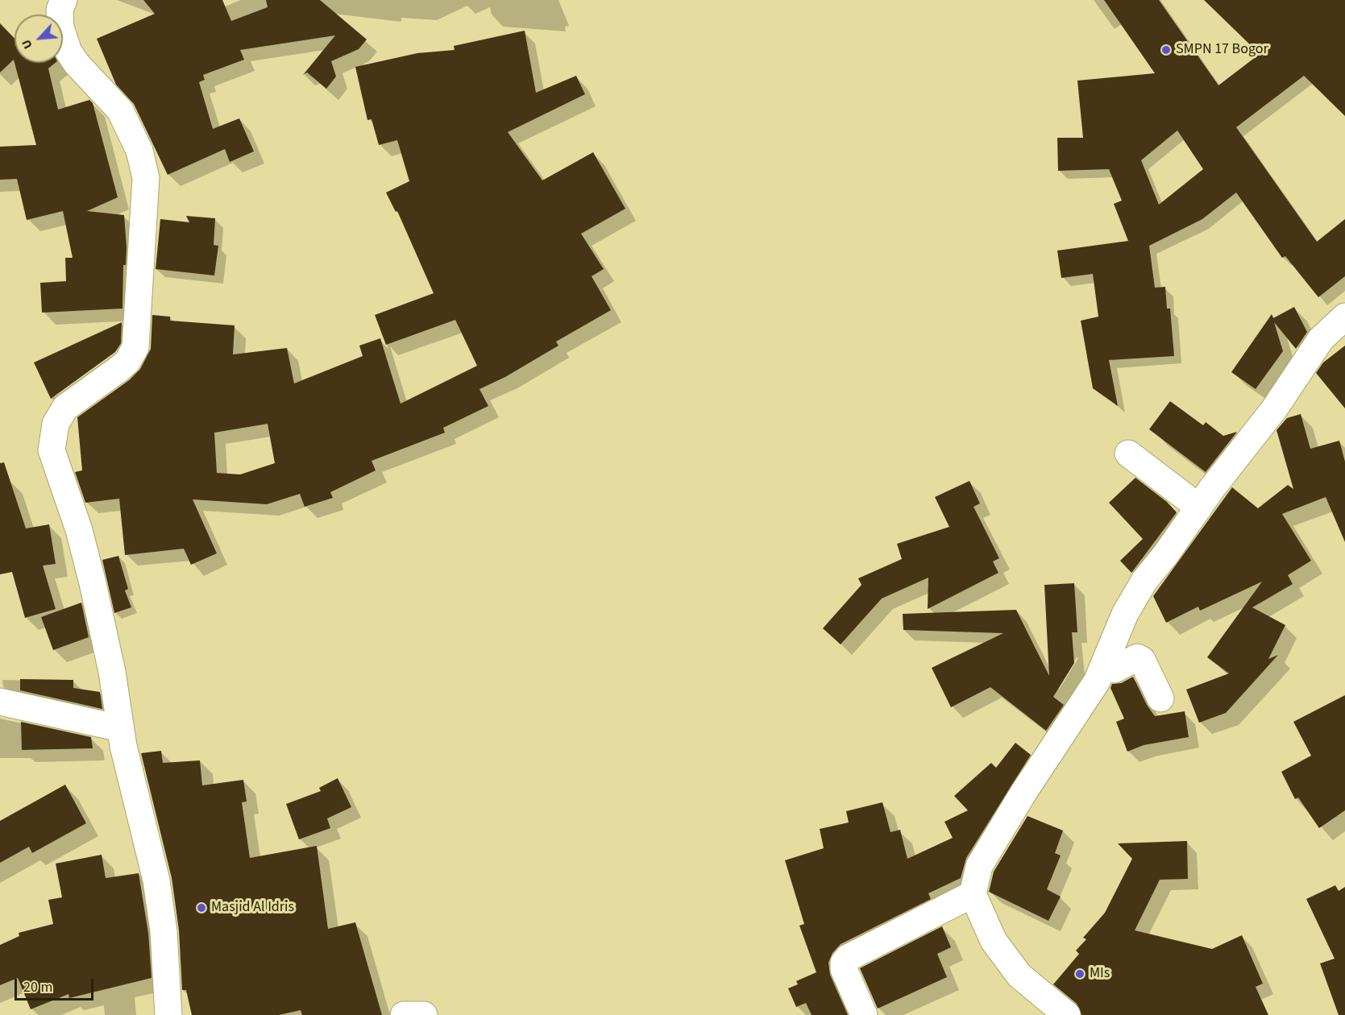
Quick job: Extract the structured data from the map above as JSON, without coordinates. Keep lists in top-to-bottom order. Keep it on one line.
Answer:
{"places":["SMPN 17 Bogor","Masjid Al Idris","MIs"],"scale_bar":"20 m","north":"bottom left"}
